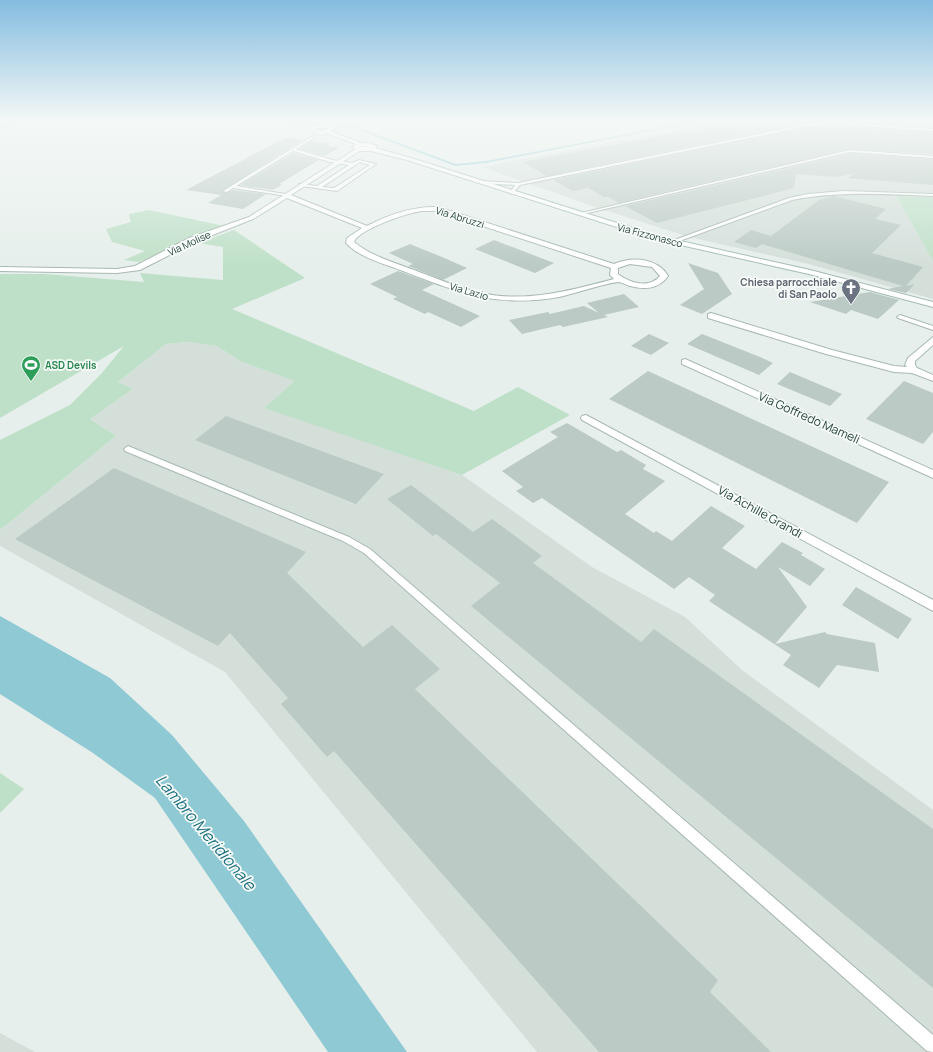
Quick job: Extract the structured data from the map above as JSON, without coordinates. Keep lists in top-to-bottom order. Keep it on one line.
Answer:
{"streets":{"street":["Via Abruzzi","Via Fizzonasco","Via Molise","Via Lazio","Via Goffredo Mameli","Via Achille Grandi"]},"crossings":[["Via Abruzzi","Via Lazio"]],"water":["Lambro Meridionale"],"places":{"church":["Chiesa parrocchiale di San Paolo"],"sports":["ASD Devils"]}}
